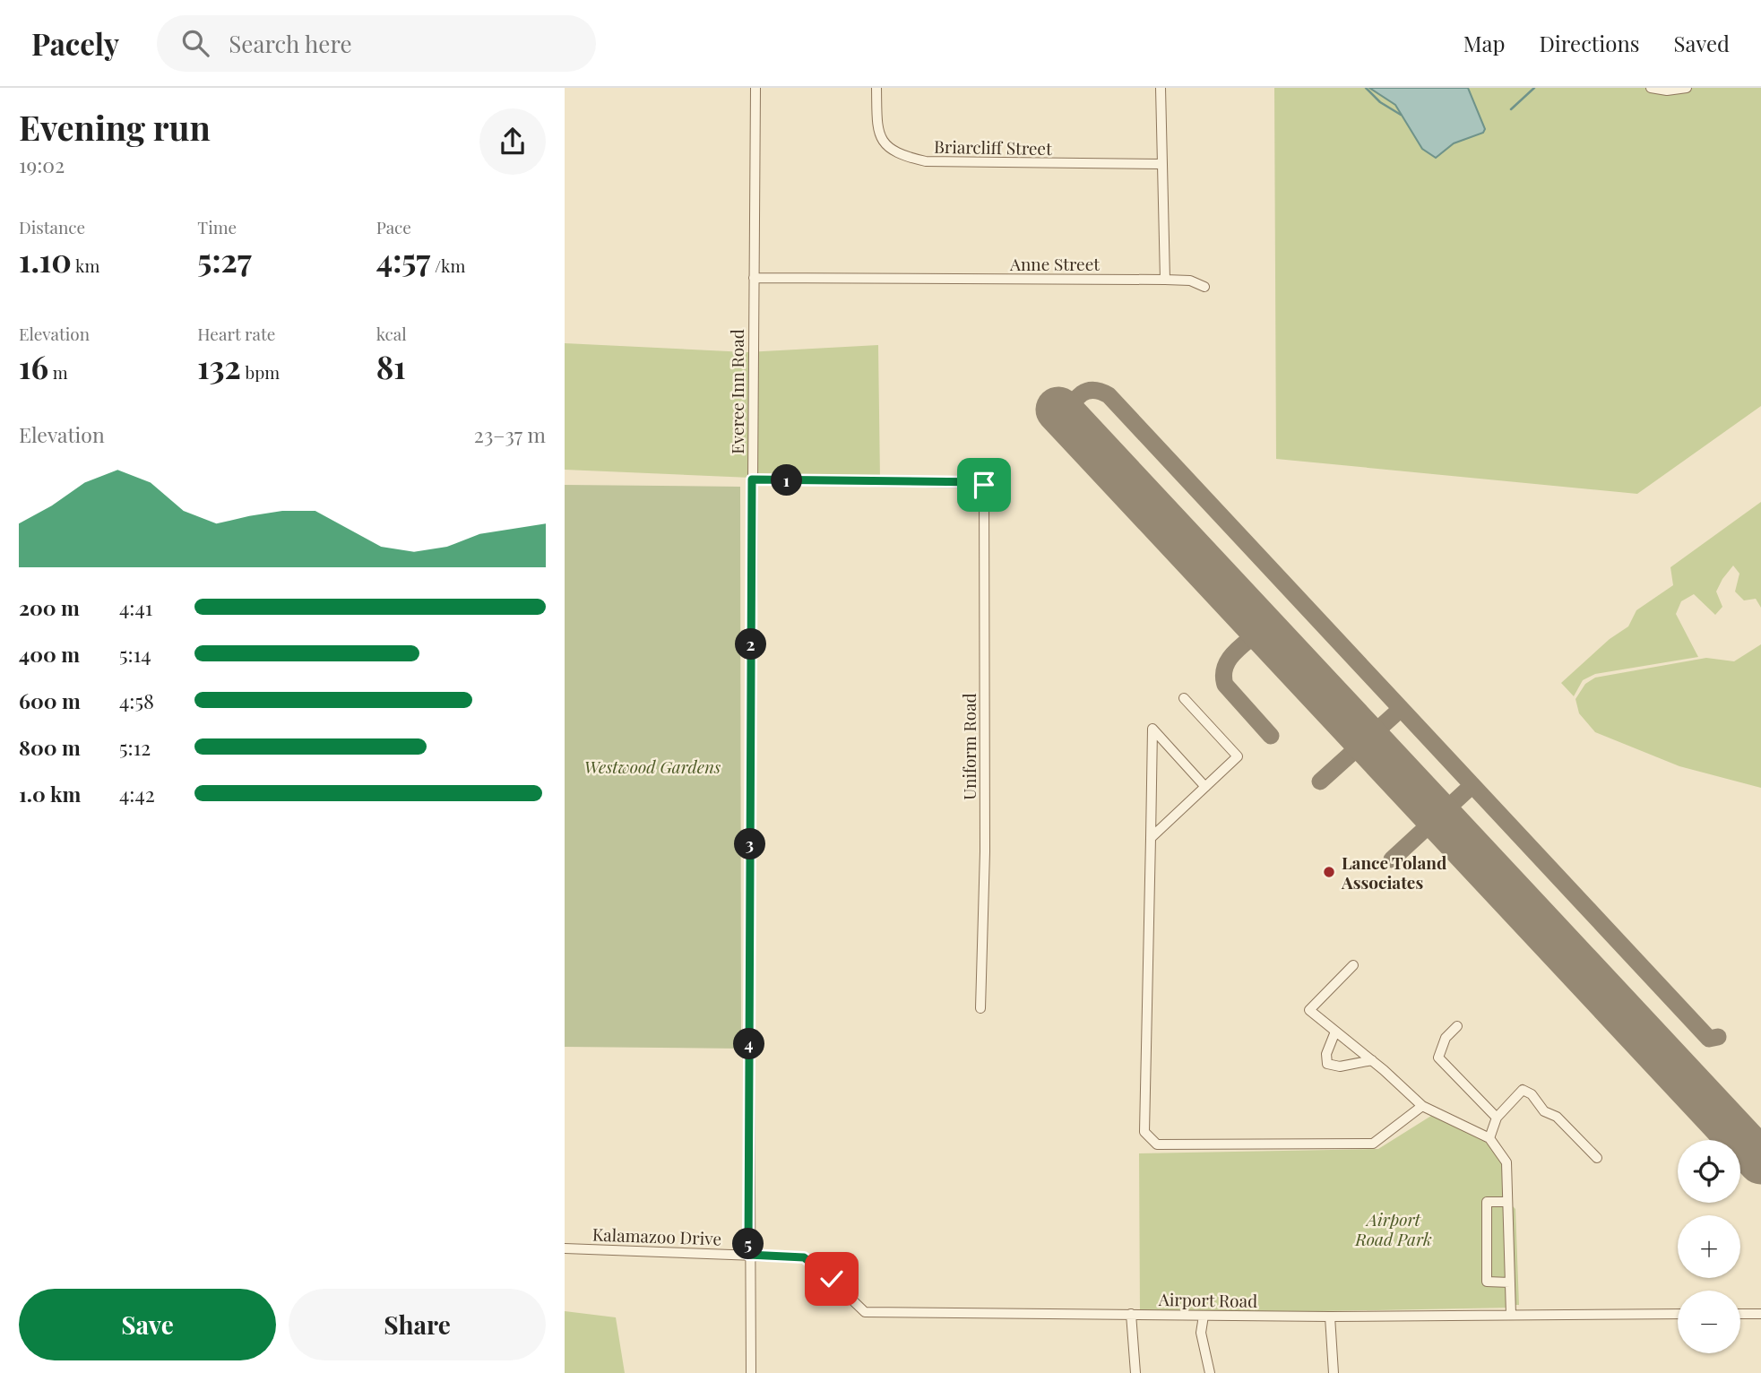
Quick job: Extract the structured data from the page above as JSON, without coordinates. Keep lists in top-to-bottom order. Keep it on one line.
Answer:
{"streets":{"street":["Briarcliff Street","Anne Street","Everee Inn Road","Uniform Road","Kalamazoo Drive","Airport Road"]},"crossings":[["Anne Street","Everee Inn Road"],["Everee Inn Road","Uniform Road"],["Everee Inn Road","Kalamazoo Drive"],["Everee Inn Road","Airport Road"],["Kalamazoo Drive","Airport Road"]],"parks":["Westwood Gardens","Airport Road Park"],"places":["Lance Toland Associates"],"page":{"header":"Pacely","search":"Search here","nav":["Map","Directions","Saved"],"heading":["Evening run","19:02"],"stats":[["Distance","1.10 km"],["Time","5:27"],["Pace","4:57 /km"],["Elevation","16 m"],["Heart rate","132 bpm"],["kcal","81"]],"chart":["Elevation","23–37 m"],"pins":["1","2","3","4","5"],"list":[{"name":"200 m","note":"4:41"},{"name":"400 m","note":"5:14"},{"name":"600 m","note":"4:58"},{"name":"800 m","note":"5:12"},{"name":"1.0 km","note":"4:42"}],"map_buttons":["+","−"],"buttons":["Save","Share"]}}
